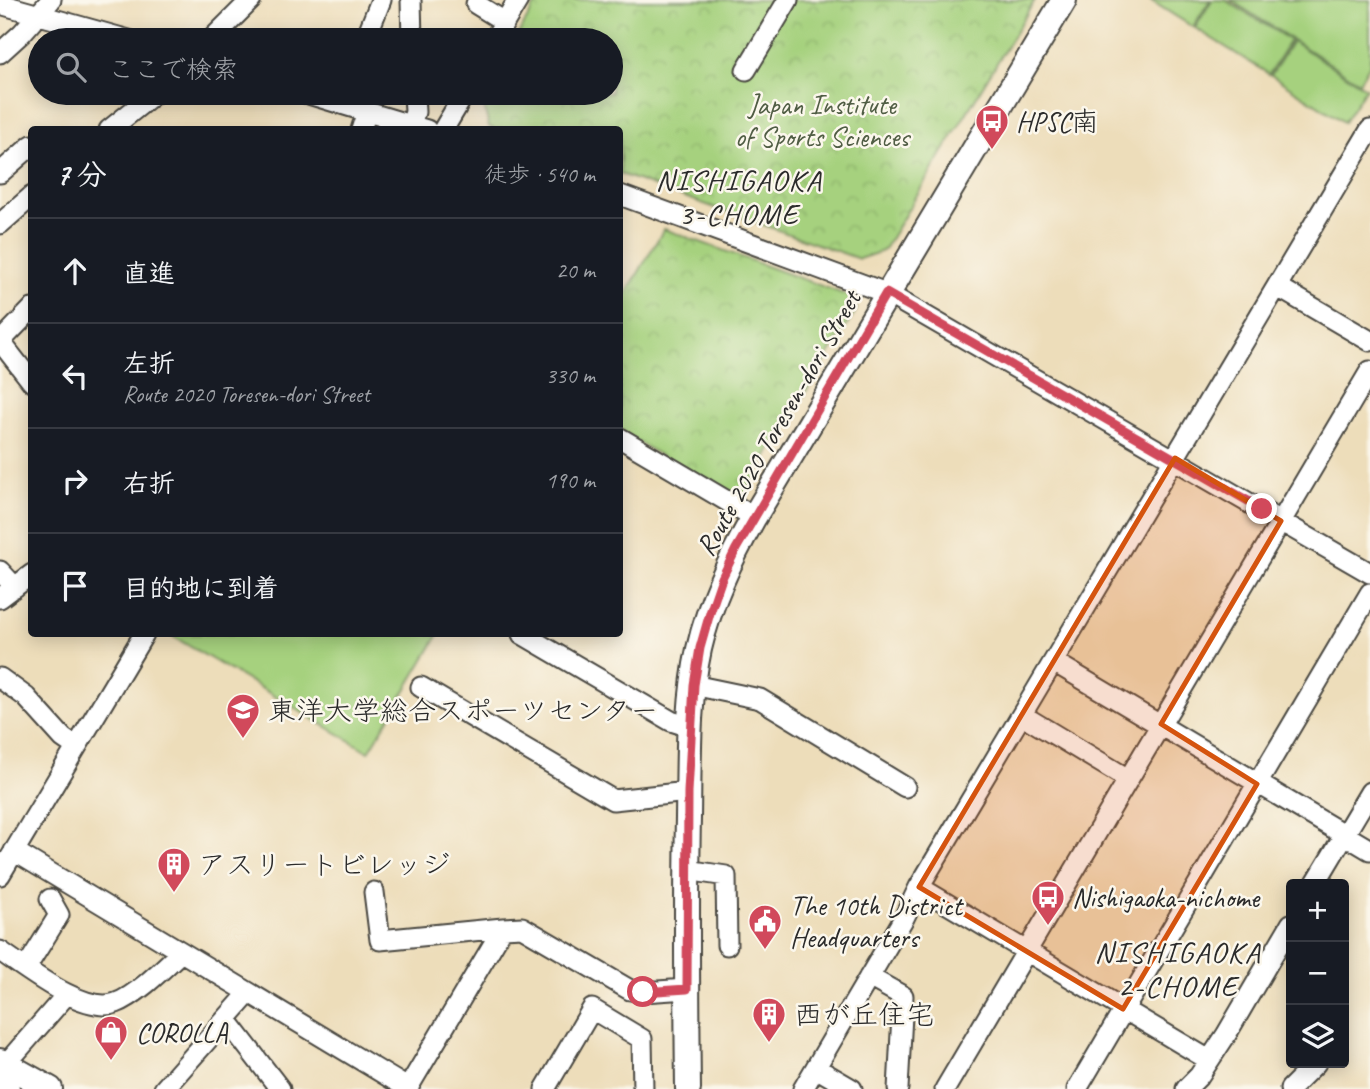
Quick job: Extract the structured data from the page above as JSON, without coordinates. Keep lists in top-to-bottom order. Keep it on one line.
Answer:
{"streets":{"main road":["Route 2020 Toresen-dori Street"]},"districts":["NISHIGAOKA 3-CHOME","NISHIGAOKA 2-CHOME"],"parks":["Japan Institute of Sports Sciences"],"places":{"bus stop":["HPSC南","Nishigaoka-nichome"],"school or university":["東洋大学総合スポーツセンター"],"building":["アスリートビレッジ","西が丘住宅"],"public building":["The 10th District Headquarters"],"shop":["COROLLA"]},"page":{"search":"ここで検索","heading":["7 分","徒歩 · 540 m"],"list":[["直進","20 m"],["左折","Route 2020 Toresen-dori Street","330 m"],["右折","190 m"],"目的地に到着"],"map_buttons":["+","−"]}}
